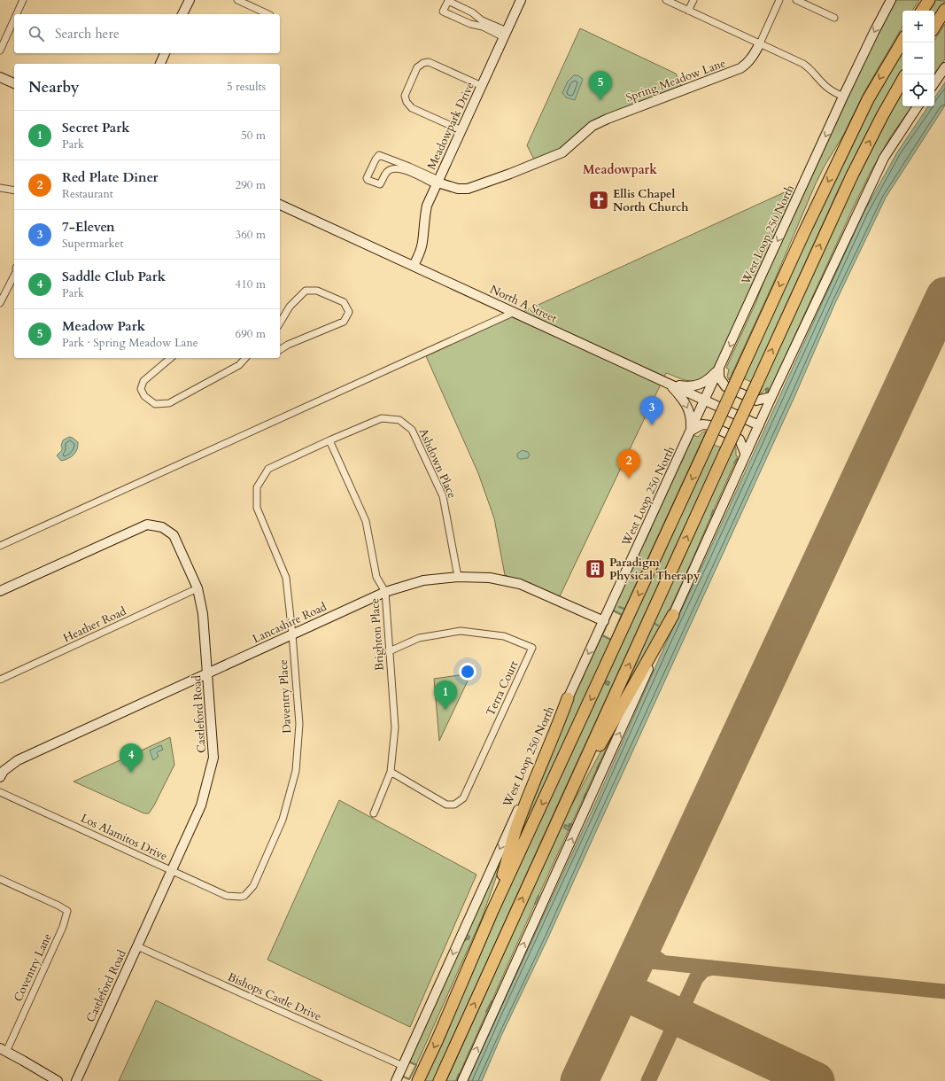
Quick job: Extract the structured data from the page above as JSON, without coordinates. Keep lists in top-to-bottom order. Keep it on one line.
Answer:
{"streets":{"main road":["Spring Meadow Lane","Meadowpark Drive","West Loop 250 North","North A Street","Lancashire Road","Castleford Road"],"street":["Ashdown Place","Heather Road","Brighton Place","Terra Court","Daventry Place","Los Alamitos Drive","Coventry Lane","Bishops Castle Drive"]},"crossings":[["Spring Meadow Lane","Meadowpark Drive"],["Meadowpark Drive","North A Street"],["West Loop 250 North","North A Street"],["West Loop 250 North","Lancashire Road"],["West Loop 250 North","Bishops Castle Drive"],["Ashdown Place","Lancashire Road"],["Ashdown Place","Brighton Place"],["Ashdown Place","Daventry Place"],["Lancashire Road","Brighton Place"],["Lancashire Road","Daventry Place"],["Lancashire Road","Castleford Road"],["Heather Road","Castleford Road"],["Brighton Place","Terra Court"],["Daventry Place","Los Alamitos Drive"],["Castleford Road","Los Alamitos Drive"],["Castleford Road","Bishops Castle Drive"]],"districts":["Meadowpark"],"places":{"church":["Ellis Chapel North Church"],"building":["Paradigm Physical Therapy"]},"page":{"map_buttons":["+","−"],"search":"Search here","heading":["Nearby","5 results"],"pins":["5","3","2","1","4"],"list":[{"mark":"1","name":"Secret Park","note":"Park","value":"50 m"},{"mark":"2","name":"Red Plate Diner","note":"Restaurant","value":"290 m"},{"mark":"3","name":"7-Eleven","note":"Supermarket","value":"360 m"},{"mark":"4","name":"Saddle Club Park","note":"Park","value":"410 m"},{"mark":"5","name":"Meadow Park","note":"Park · Spring Meadow Lane","value":"690 m"}]}}
